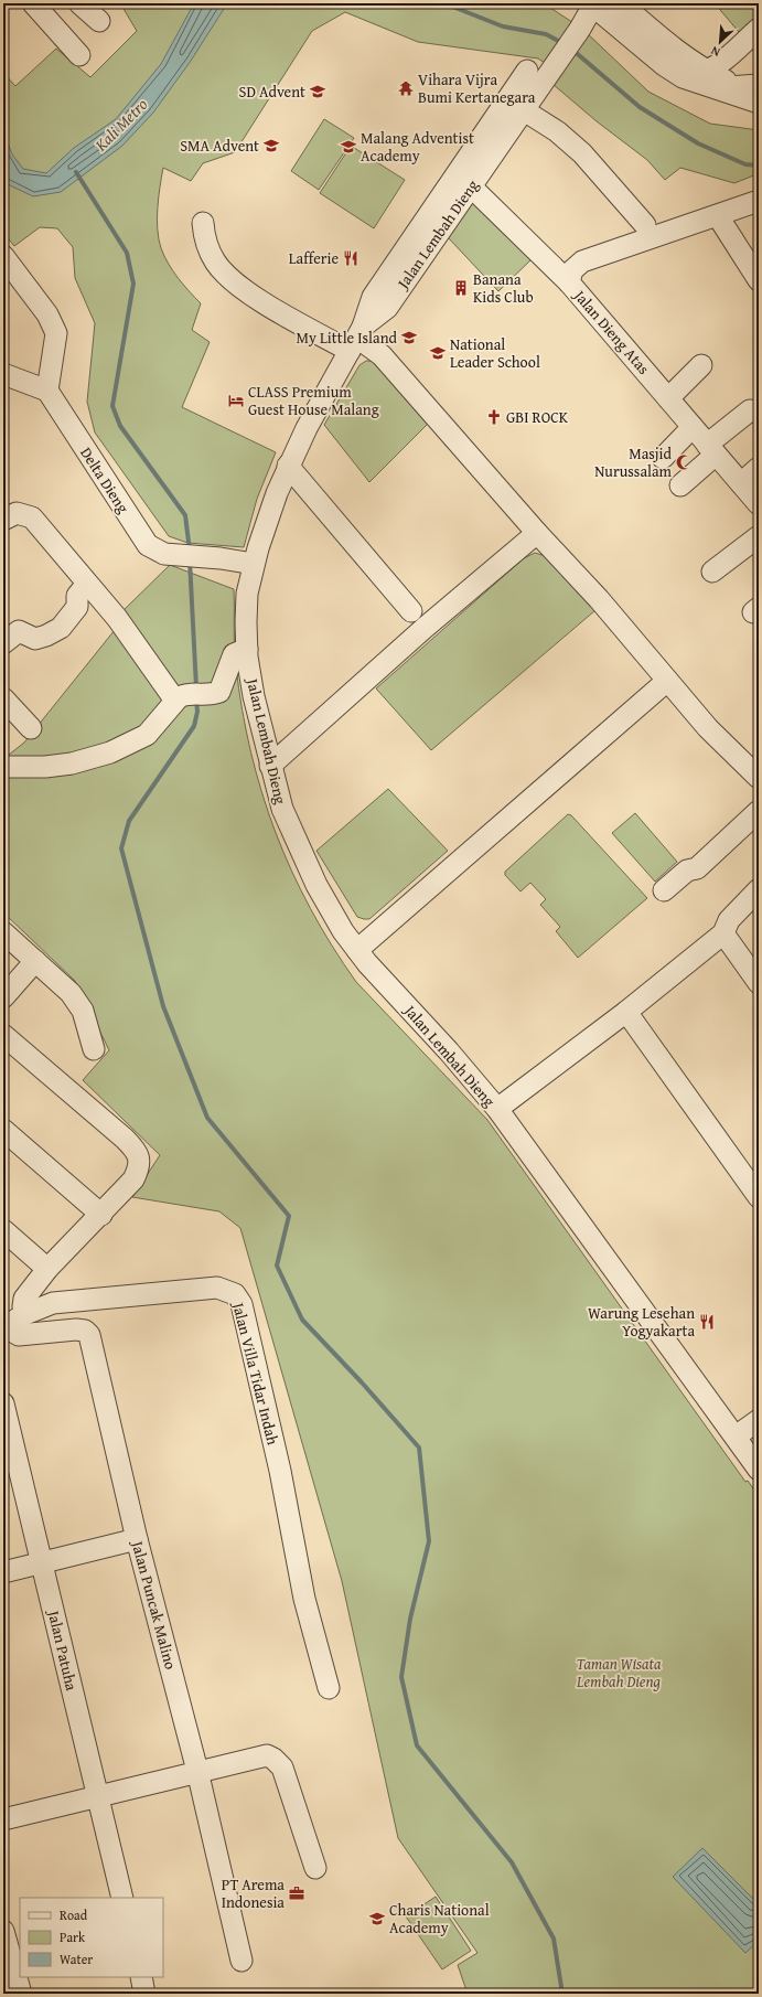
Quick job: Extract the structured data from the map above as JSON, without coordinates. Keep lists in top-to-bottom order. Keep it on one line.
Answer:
{"streets":{"street":["Jalan Lembah Dieng","Jalan Dieng Atas","Delta Dieng","Jalan Villa Tidar Indah","Jalan Puncak Malino","Jalan Patuha"]},"crossings":[["Jalan Lembah Dieng","Delta Dieng"],["Jalan Villa Tidar Indah","Jalan Puncak Malino"]],"water":["Kali Metro"],"parks":["Taman Wisata Lembah Dieng"],"places":{"temple":["Vihara Vijra Bumi Kertanegara"],"school or university":["SD Advent","SMA Advent","Malang Adventist Academy","My Little Island","National Leader School","Charis National Academy"],"restaurant":["Lafferie","Warung Lesehan Yogyakarta"],"building":["Banana Kids Club"],"hotel":["CLASS Premium Guest House Malang"],"church":["GBI ROCK"],"mosque":["Masjid Nurussalam"],"office":["PT Arema Indonesia"]},"legend":["Road","Park","Water"],"north":"bottom left"}
